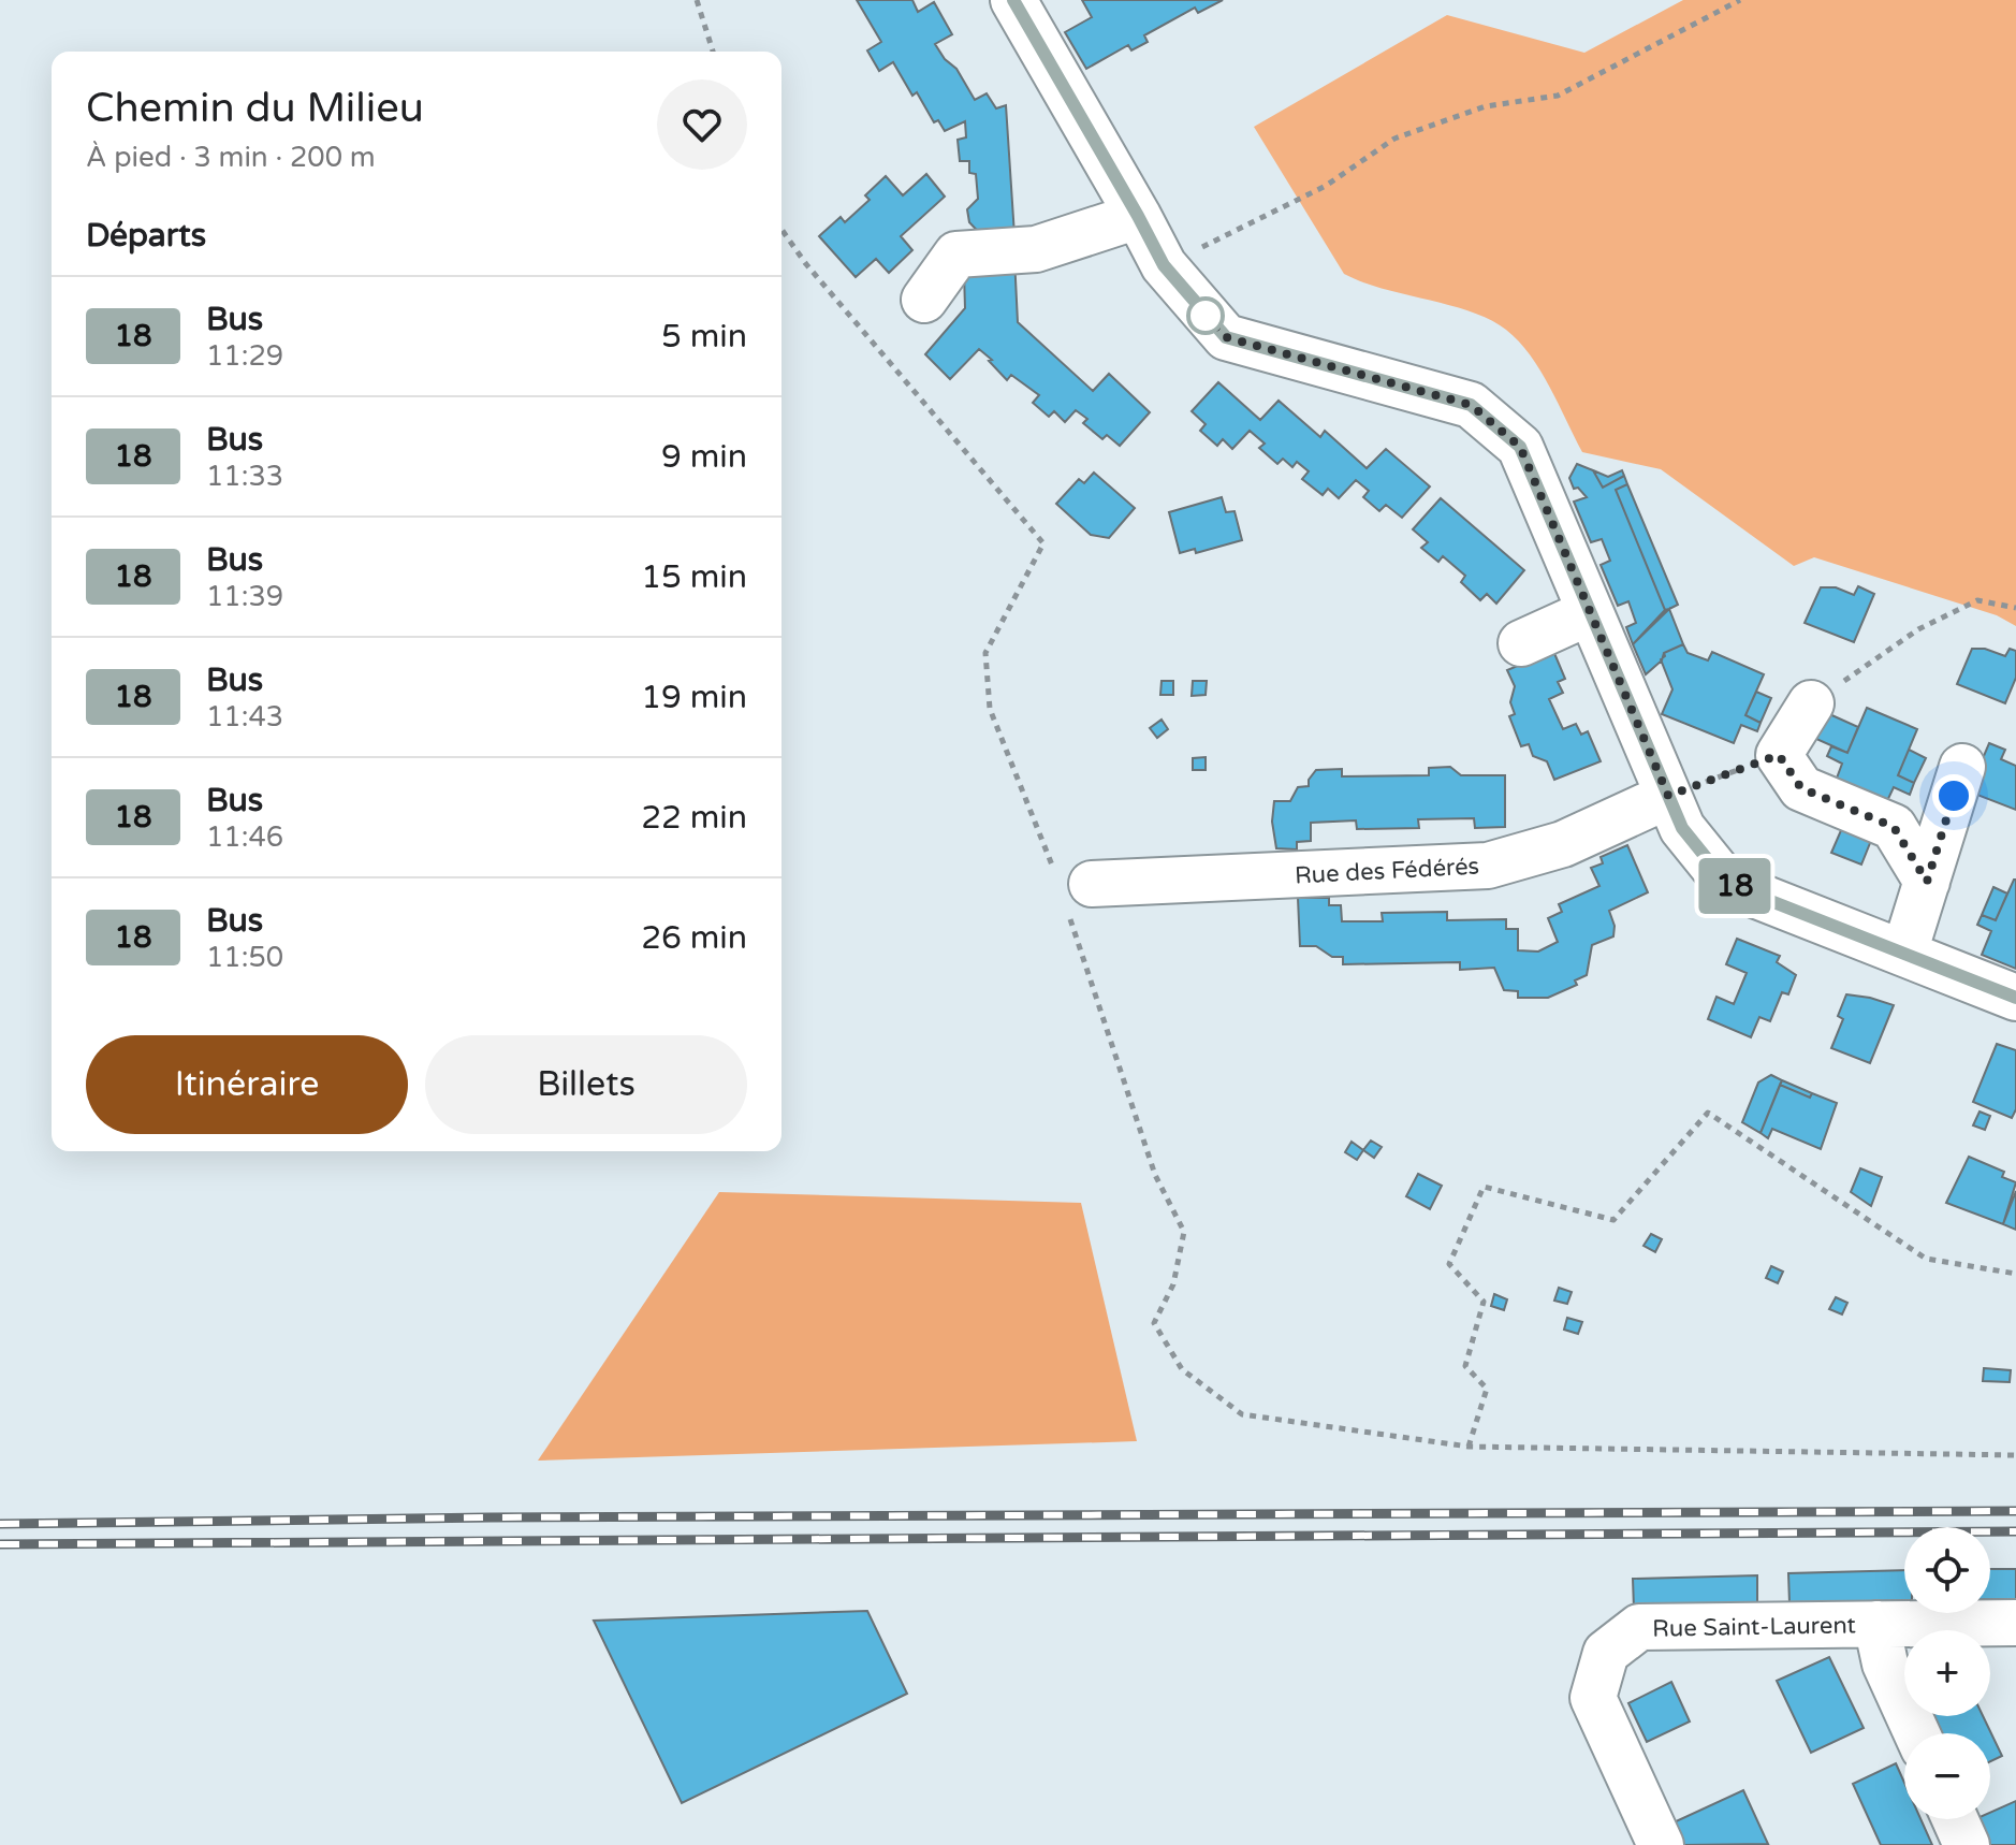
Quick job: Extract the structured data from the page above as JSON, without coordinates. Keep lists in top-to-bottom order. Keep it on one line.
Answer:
{"streets":{"street":["Rue des Fédérés","Rue Saint-Laurent"]},"lines":["bus line 18"],"page":{"on_map":"18","heading":[["Chemin du Milieu","À pied · 3 min · 200 m"],"Départs"],"list":[{"mark":"18","name":"Bus","note":"11:29","value":"5 min"},{"mark":"18","name":"Bus","note":"11:33","value":"9 min"},{"mark":"18","name":"Bus","note":"11:39","value":"15 min"},{"mark":"18","name":"Bus","note":"11:43","value":"19 min"},{"mark":"18","name":"Bus","note":"11:46","value":"22 min"},{"mark":"18","name":"Bus","note":"11:50","value":"26 min"}],"buttons":["Itinéraire","Billets"],"map_buttons":["+","−"]}}
